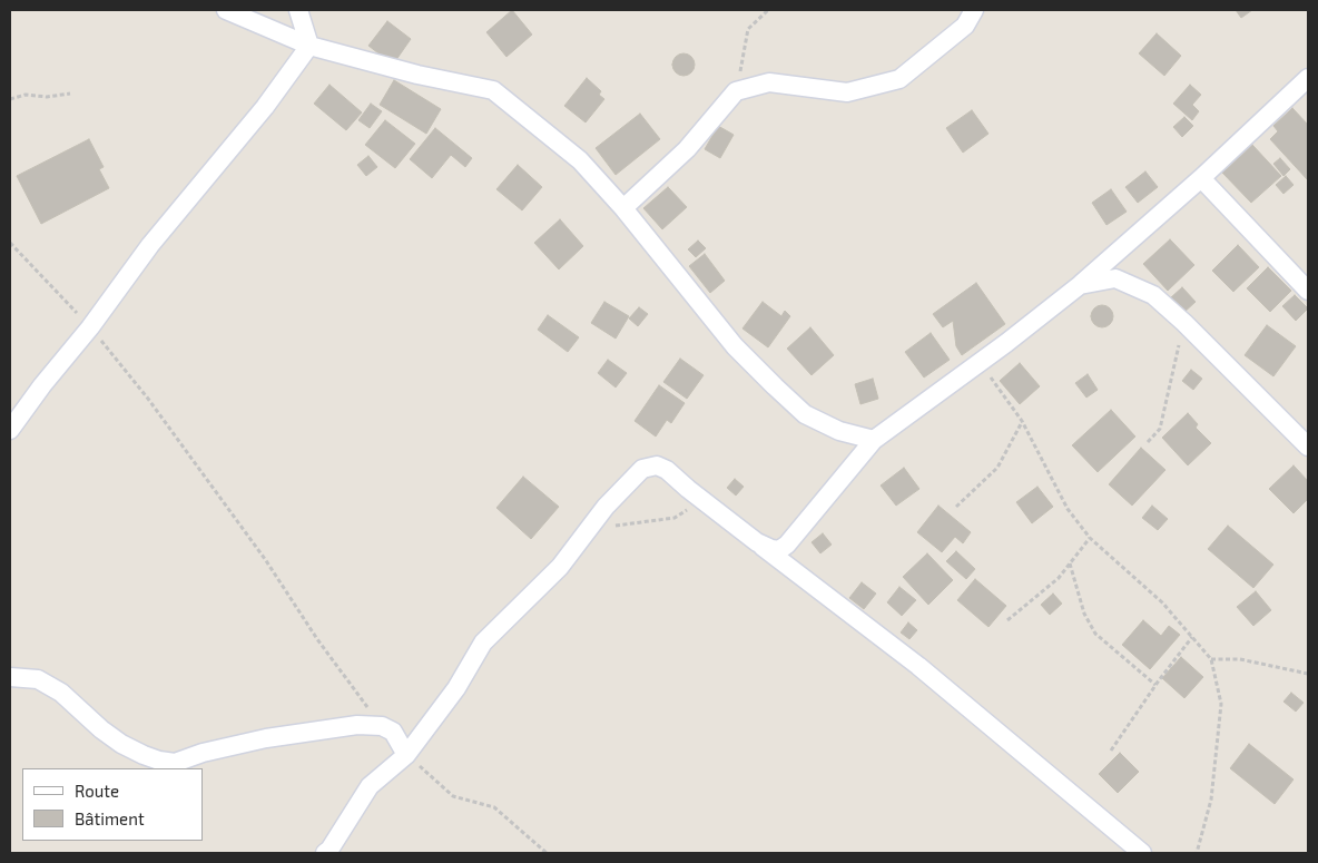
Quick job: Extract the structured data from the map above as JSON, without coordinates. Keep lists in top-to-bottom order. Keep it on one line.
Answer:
{"legend":["Route","Bâtiment"]}
